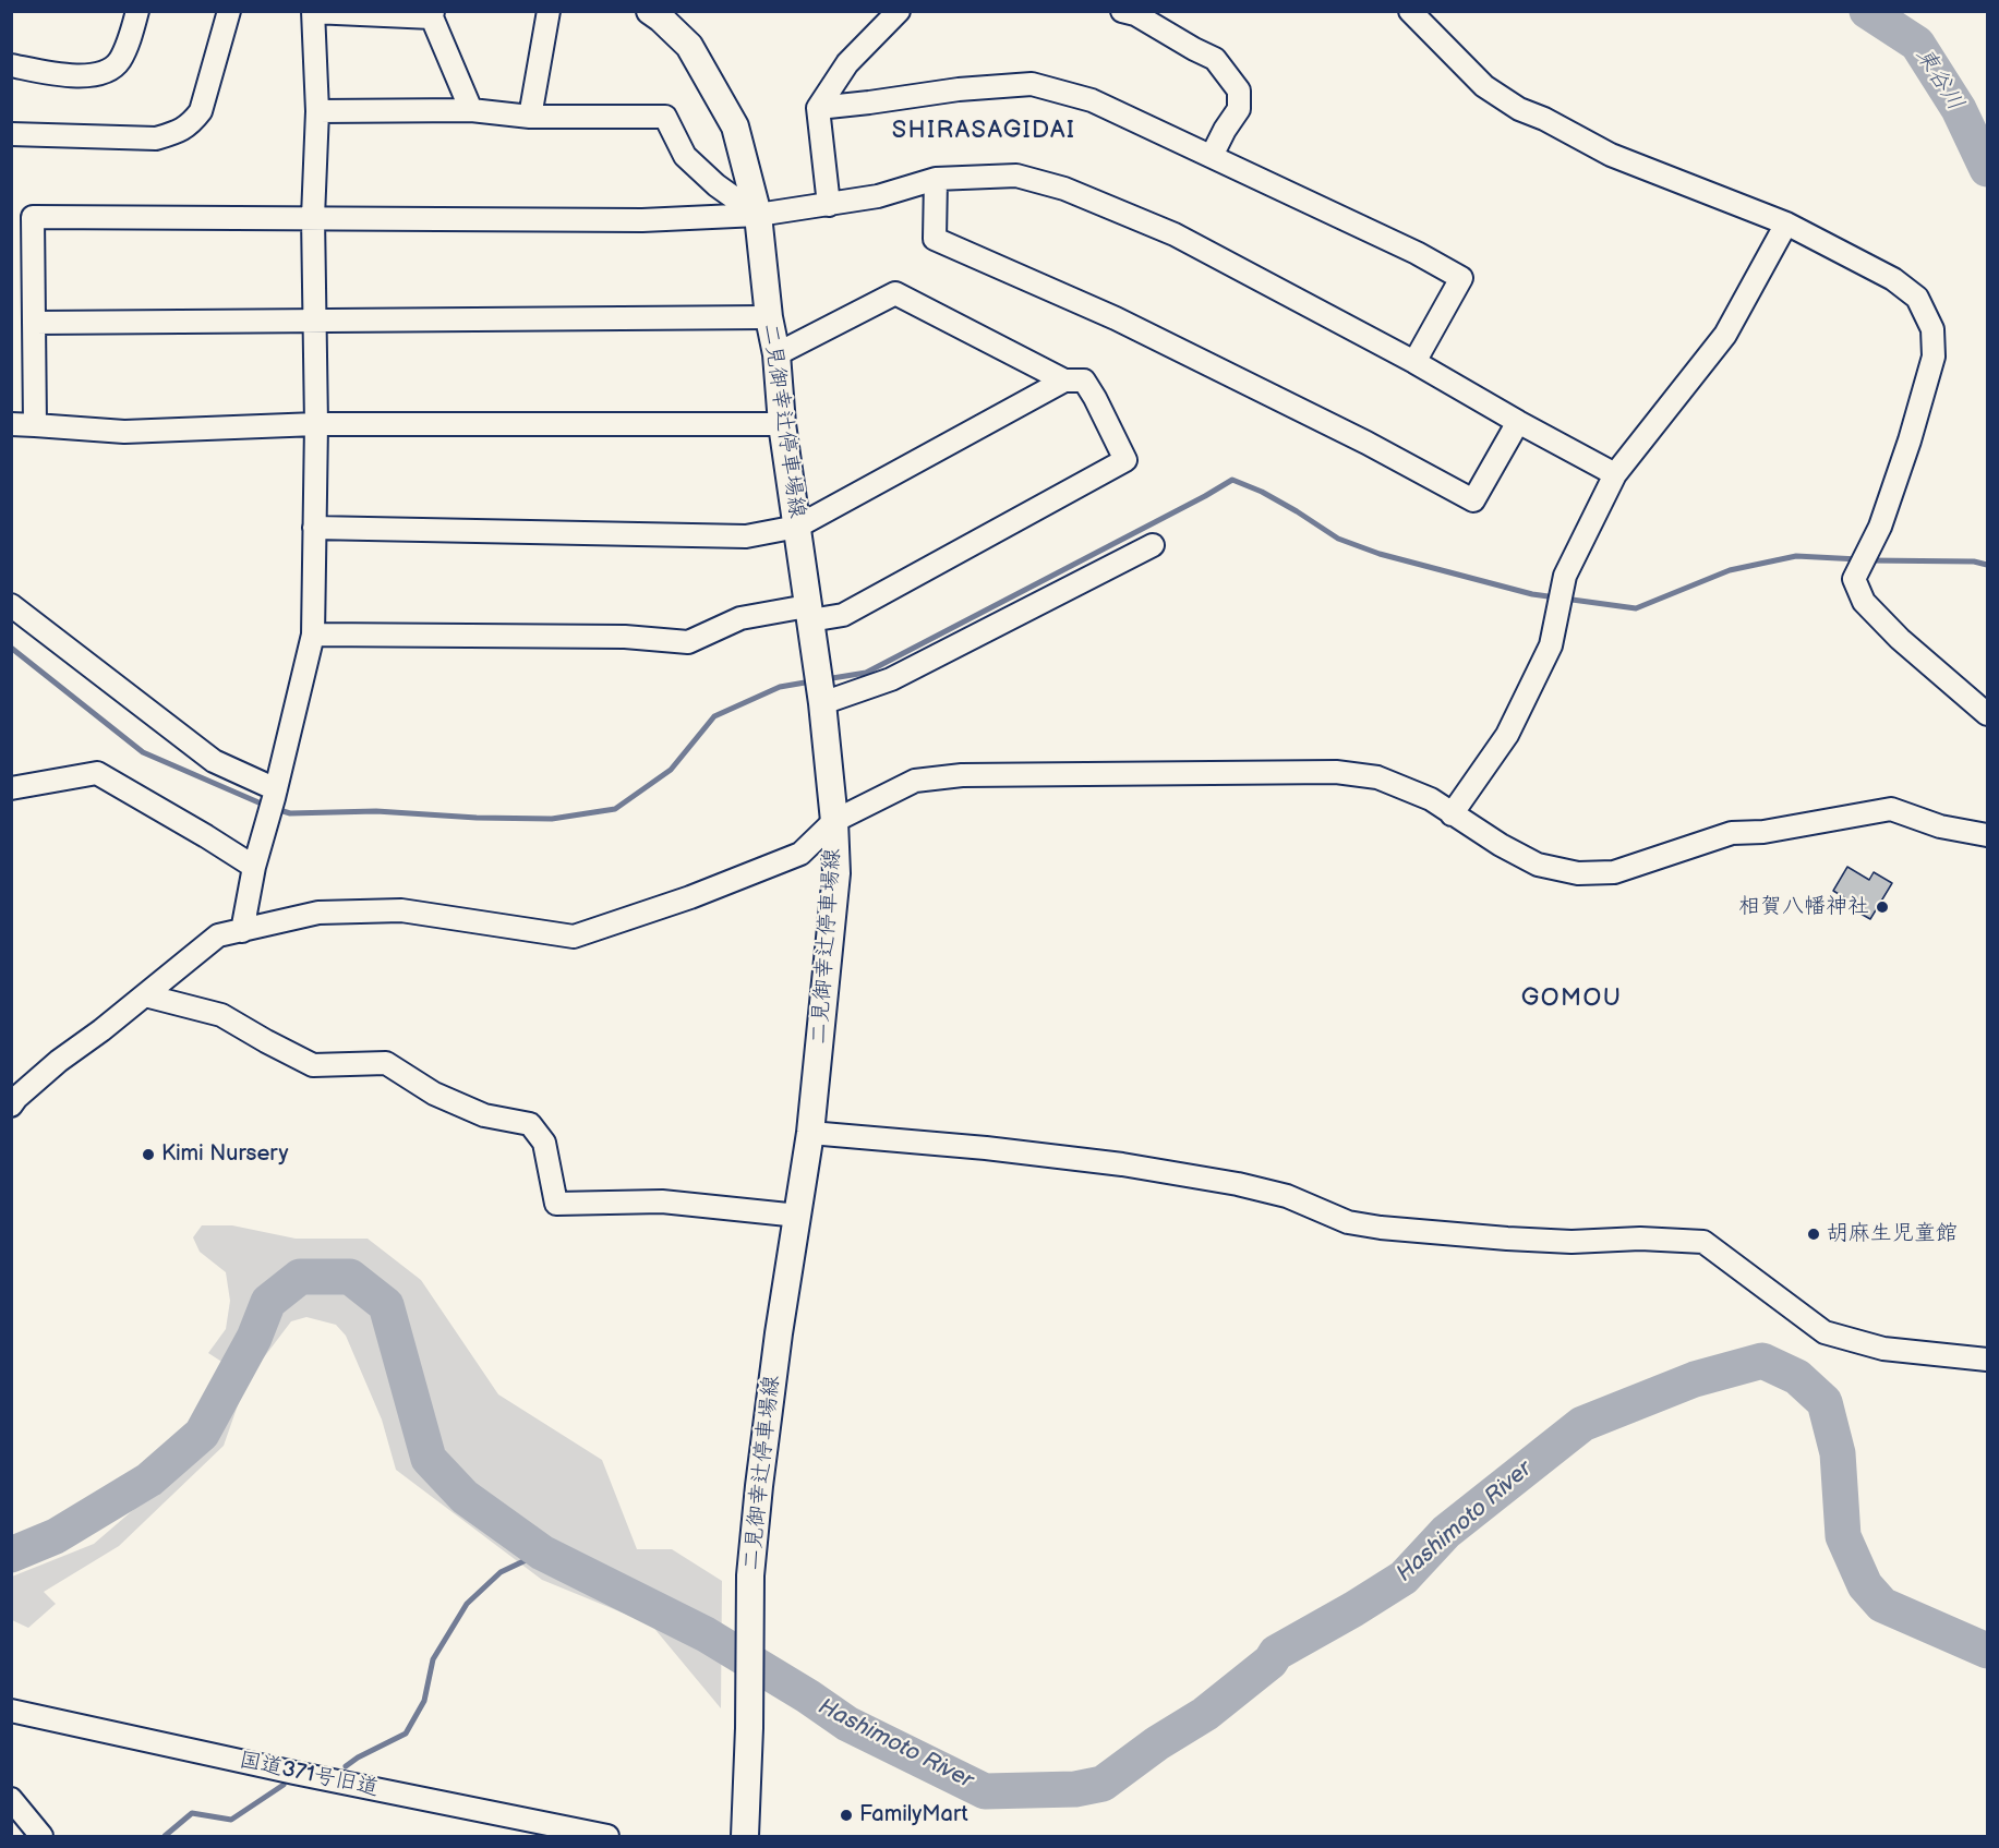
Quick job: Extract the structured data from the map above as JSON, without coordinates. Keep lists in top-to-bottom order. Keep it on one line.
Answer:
{"streets":{"main road":["二見御幸辻停車場線"],"street":["国道371号旧道"]},"districts":["SHIRASAGIDAI","GOMOU"],"water":["東谷川","Hashimoto River"],"places":["相賀八幡神社","Kimi Nursery","胡麻生児童館","FamilyMart"]}
